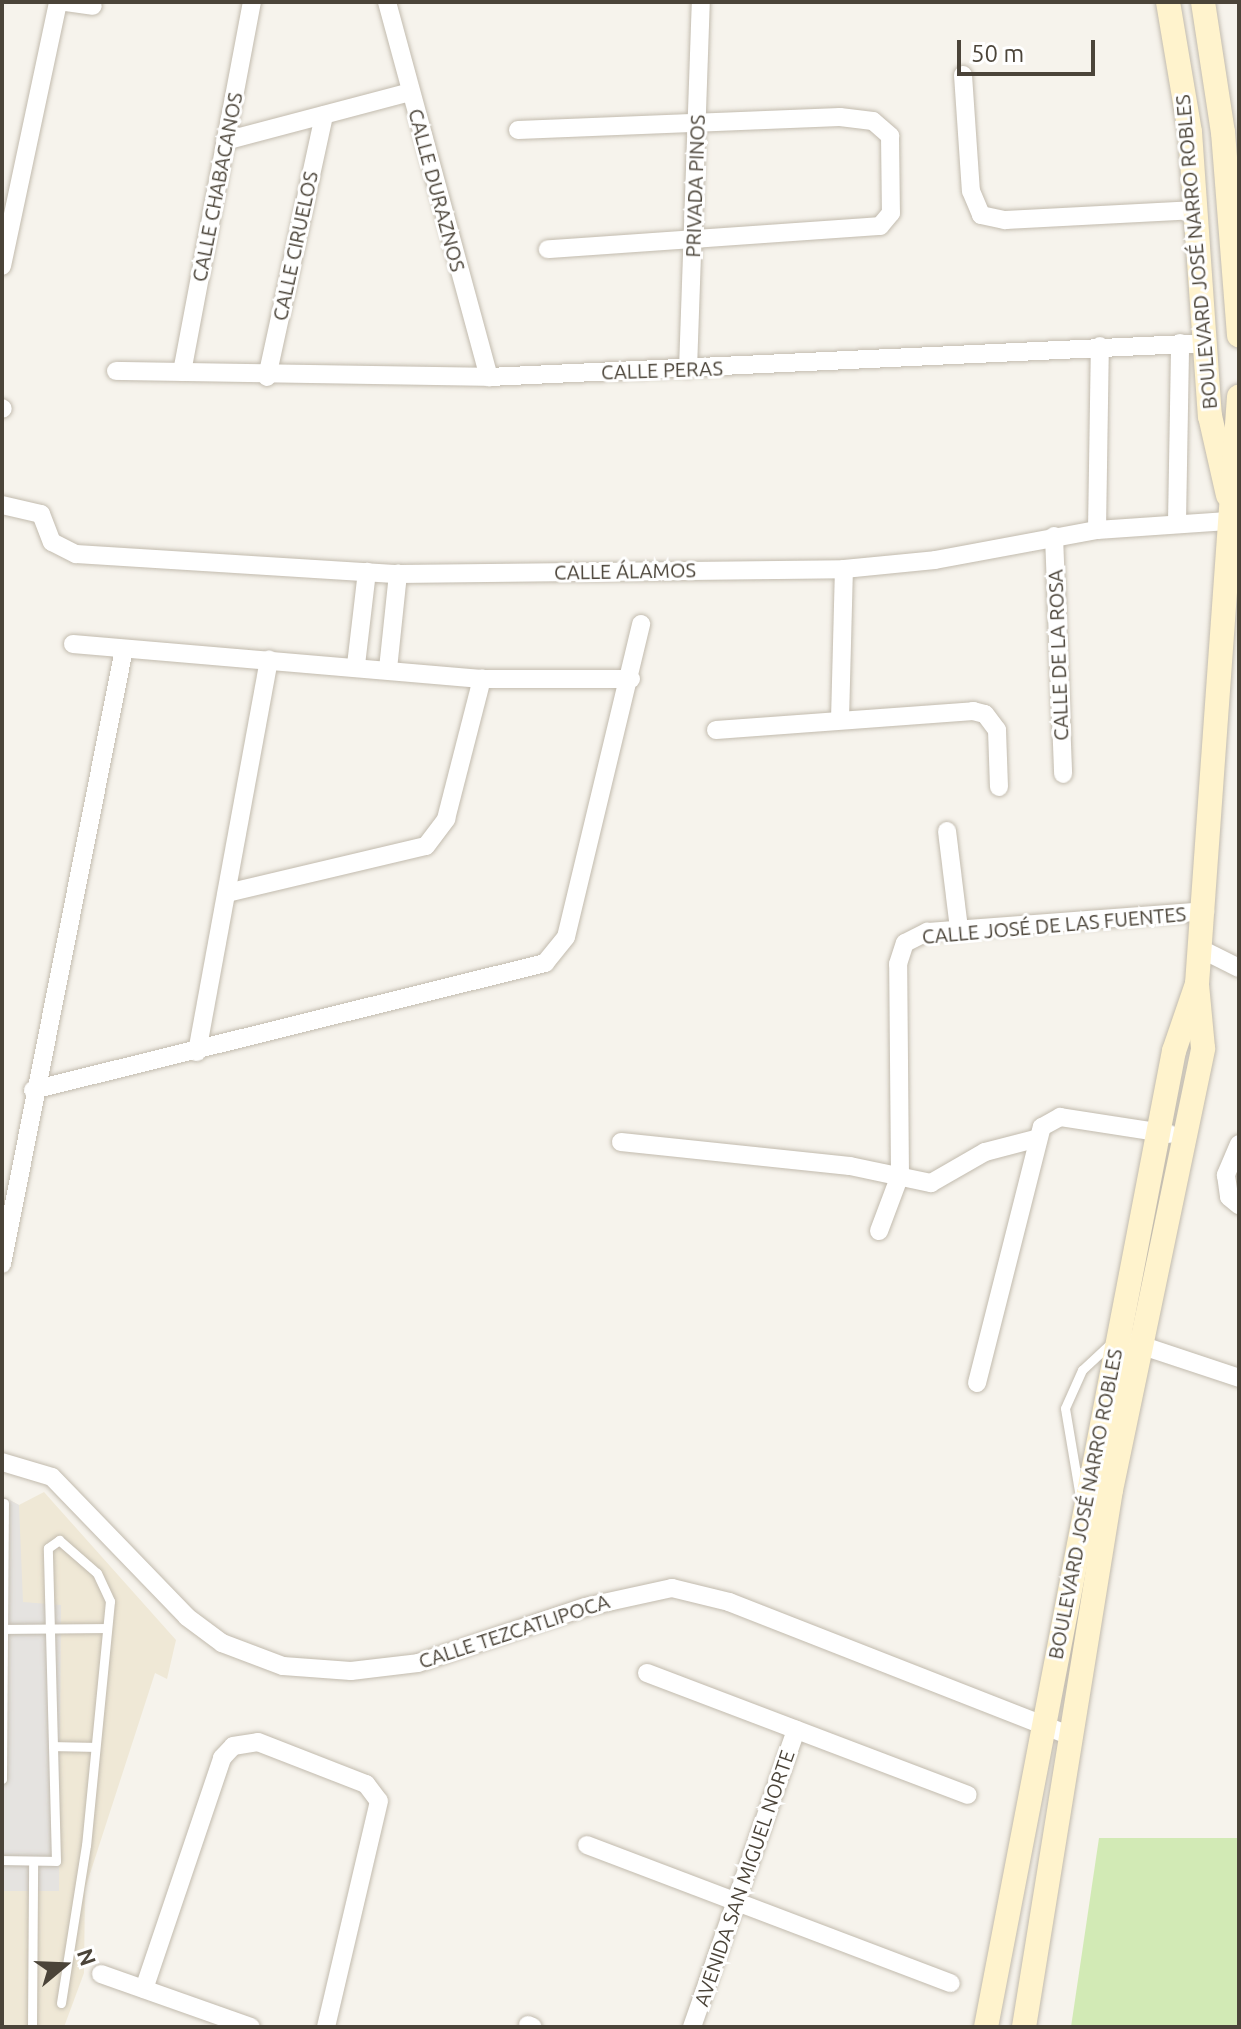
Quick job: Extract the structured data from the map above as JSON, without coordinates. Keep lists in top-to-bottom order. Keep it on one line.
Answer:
{"streets":{"street":["PRIVADA PINOS","CALLE CHABACANOS","CALLE DURAZNOS","CALLE CIRUELOS","BOULEVARD JOSÉ NARRO ROBLES","CALLE PERAS","CALLE ÁLAMOS","CALLE DE LA ROSA","CALLE JOSÉ DE LAS FUENTES","CALLE TEZCATLIPOCA","AVENIDA SAN MIGUEL NORTE"]},"crossings":[["PRIVADA PINOS","CALLE PERAS"],["CALLE CHABACANOS","CALLE PERAS"],["CALLE DURAZNOS","CALLE PERAS"],["CALLE CIRUELOS","CALLE PERAS"],["BOULEVARD JOSÉ NARRO ROBLES","CALLE PERAS"],["BOULEVARD JOSÉ NARRO ROBLES","CALLE ÁLAMOS"],["BOULEVARD JOSÉ NARRO ROBLES","CALLE JOSÉ DE LAS FUENTES"],["BOULEVARD JOSÉ NARRO ROBLES","CALLE TEZCATLIPOCA"],["CALLE ÁLAMOS","CALLE DE LA ROSA"]],"scale_bar":"50 m","north":"right"}
